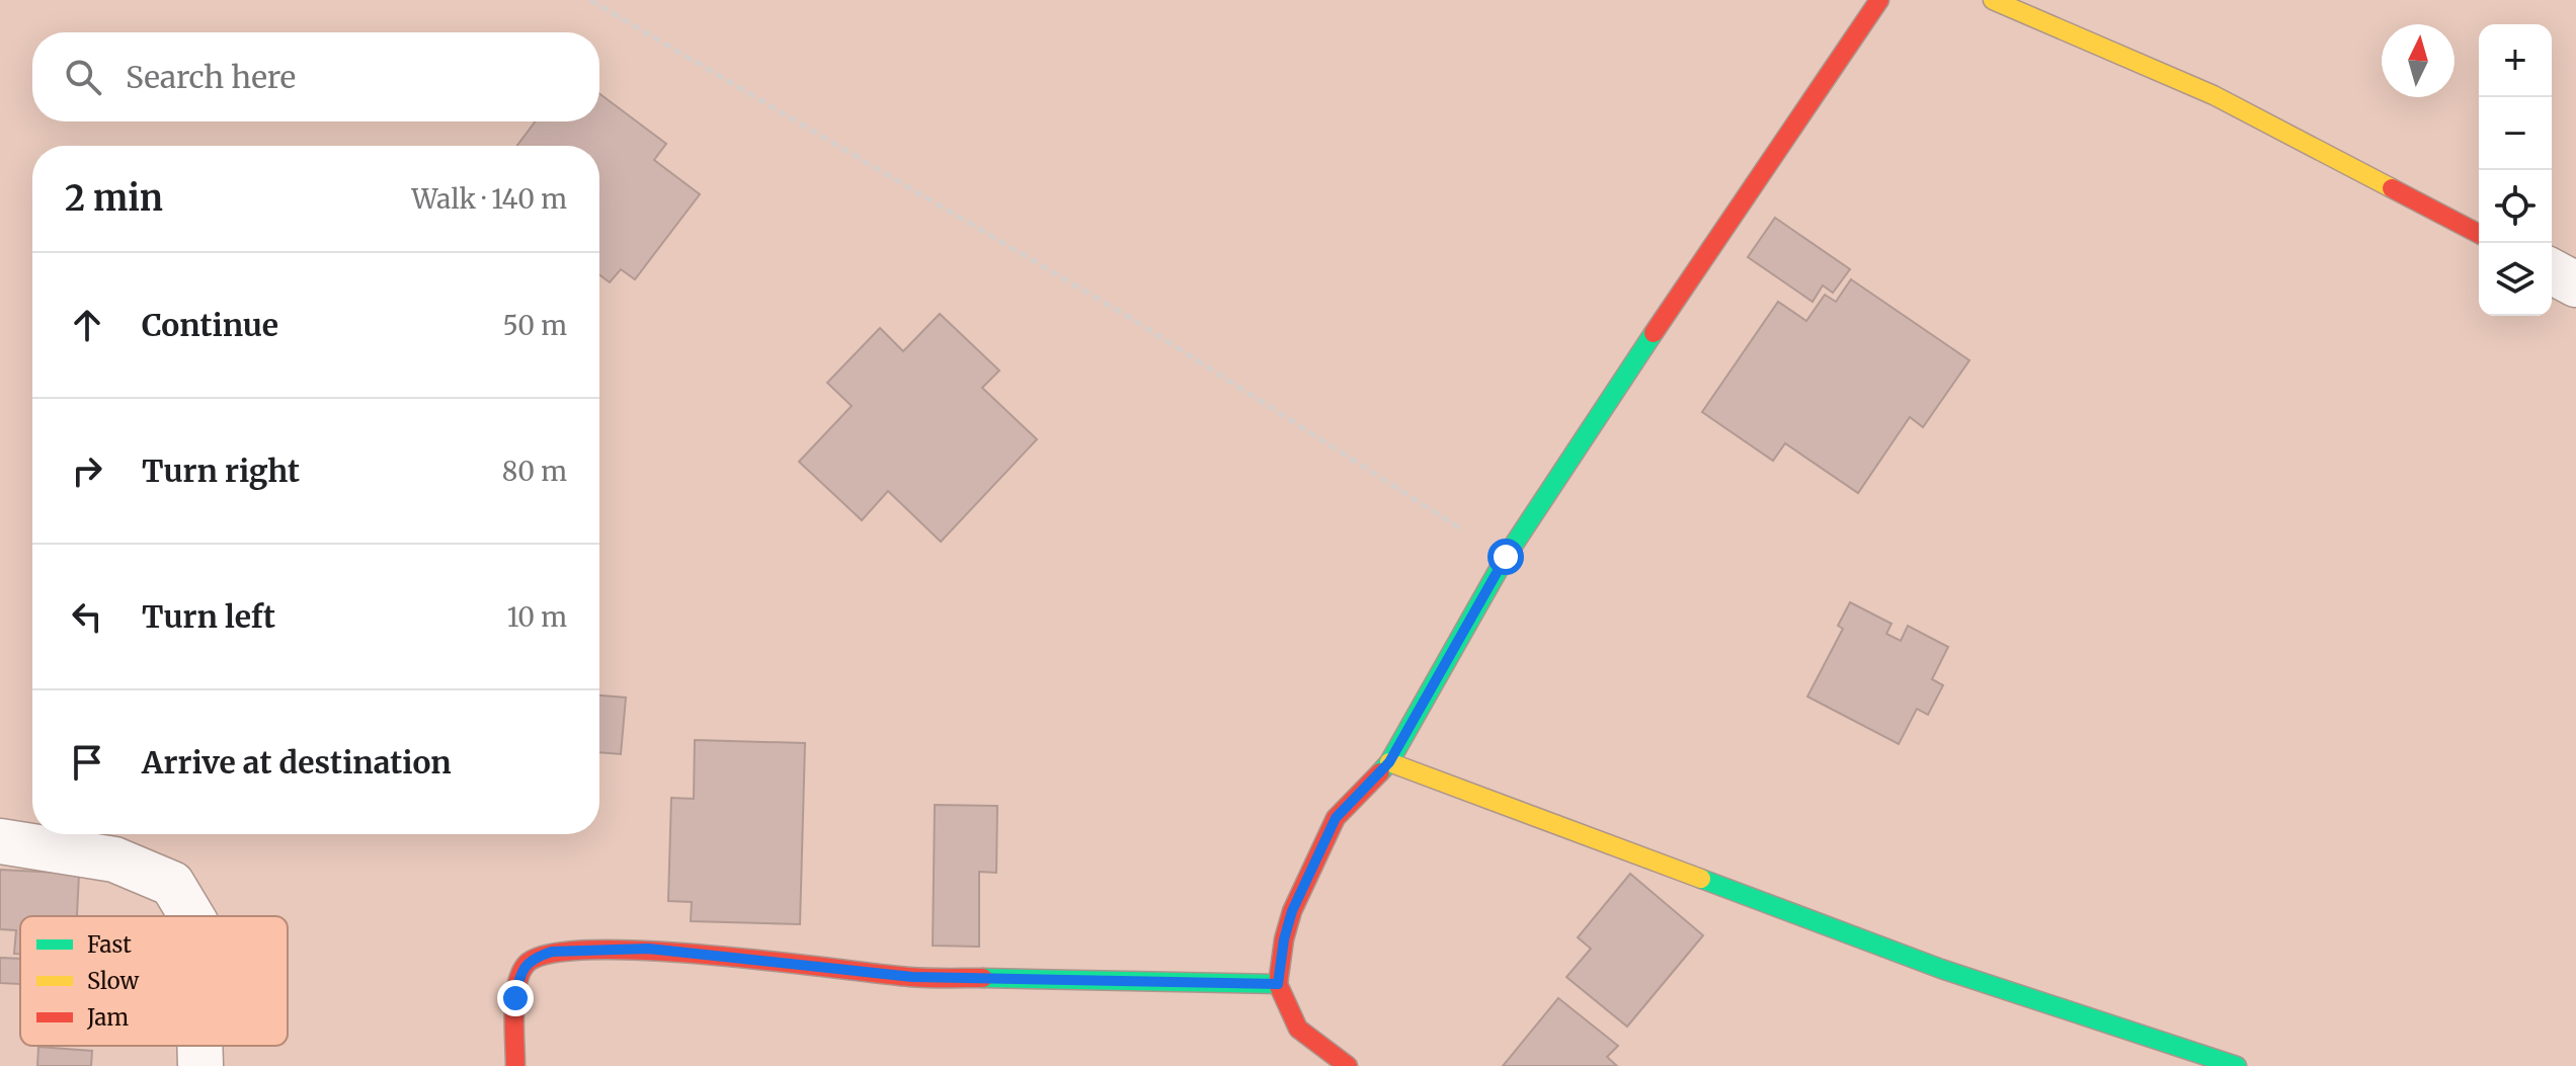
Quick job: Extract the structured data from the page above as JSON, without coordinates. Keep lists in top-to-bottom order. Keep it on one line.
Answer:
{"legend":["Fast","Slow","Jam"],"north":"top","page":{"map_buttons":["+","−"],"search":"Search here","heading":["2 min","Walk · 140 m"],"list":[["Continue","50 m"],["Turn right","80 m"],["Turn left","10 m"],"Arrive at destination"]}}
